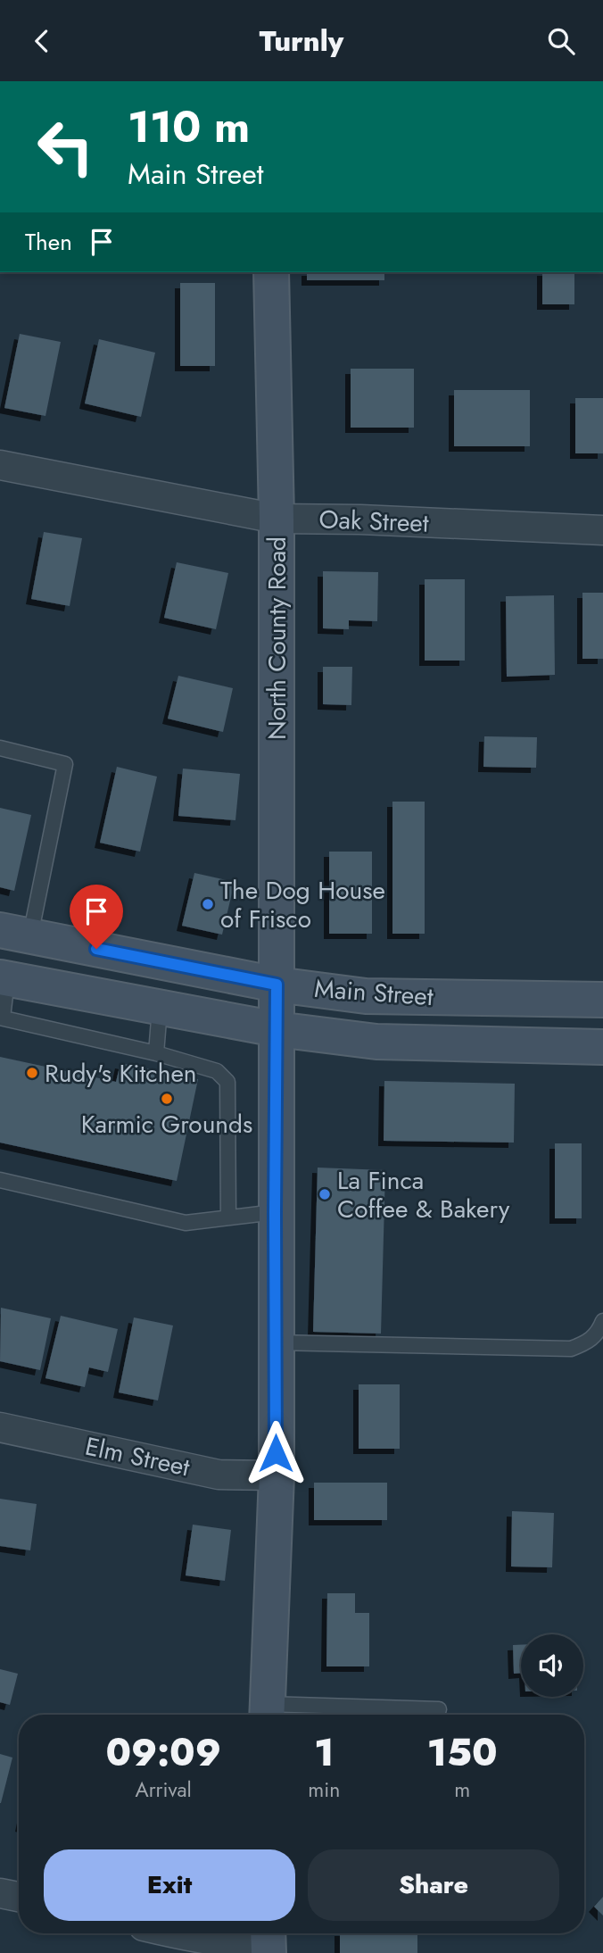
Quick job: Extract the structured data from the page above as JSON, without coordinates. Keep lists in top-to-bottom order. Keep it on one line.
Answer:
{"streets":{"street":["Oak Street","North County Road","Main Street","Elm Street"]},"crossings":[["Oak Street","North County Road"],["North County Road","Main Street"],["North County Road","Elm Street"]],"places":["The Dog House of Frisco","Rudy's Kitchen","Karmic Grounds","La Finca Coffee & Bakery"],"page":{"header":"Turnly","turn":["110 m","Main Street"],"then":"Then","eta":["09:09","Arrival","1","min","150","m"],"buttons":["Exit","Share"]}}
